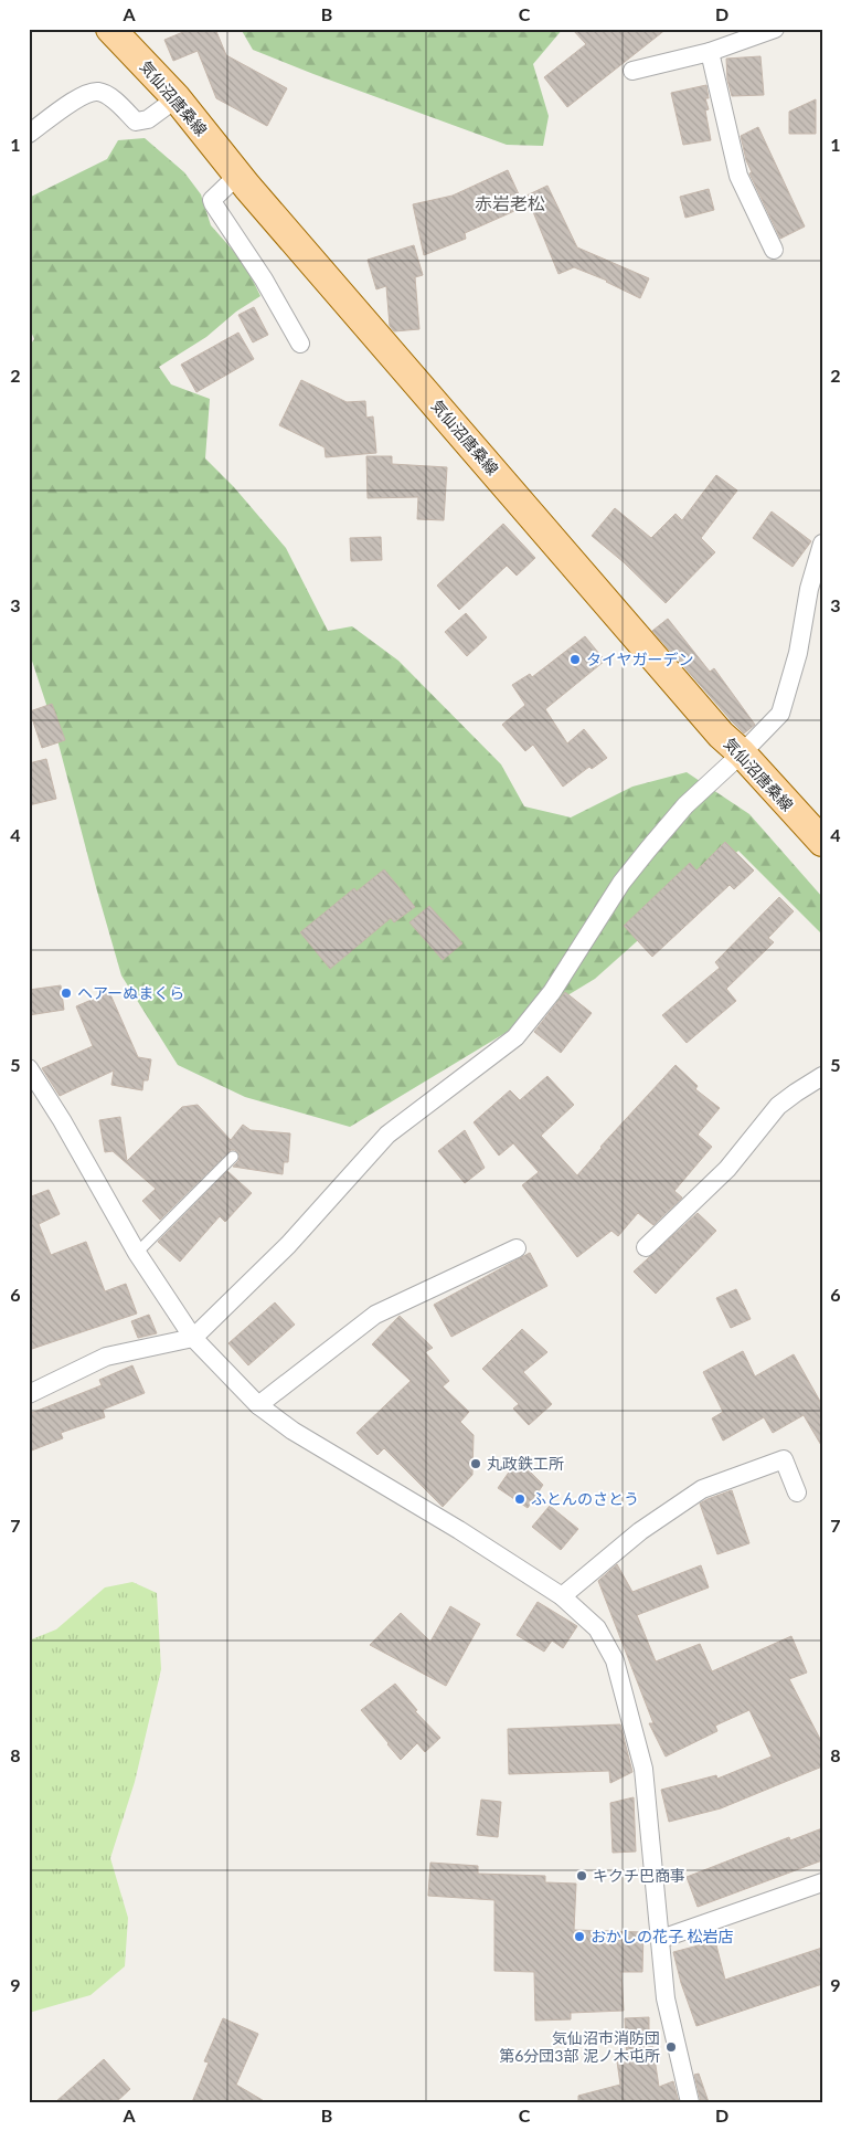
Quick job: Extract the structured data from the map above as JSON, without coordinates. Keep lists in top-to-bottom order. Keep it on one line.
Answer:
{"streets":{"main road":["気仙沼唐桑線"]},"districts":["赤岩老松"],"places":["タイヤガーデン","ヘアーぬまくら","丸政鉄工所","ふとんのさとう","キクチ巴商事","おかしの花子 松岩店","気仙沼市消防団 第6分団3部 泥ノ木屯所"],"grid":{"columns":["A","B","C","D"],"rows":["1","2","3","4","5","6","7","8","9"]}}
